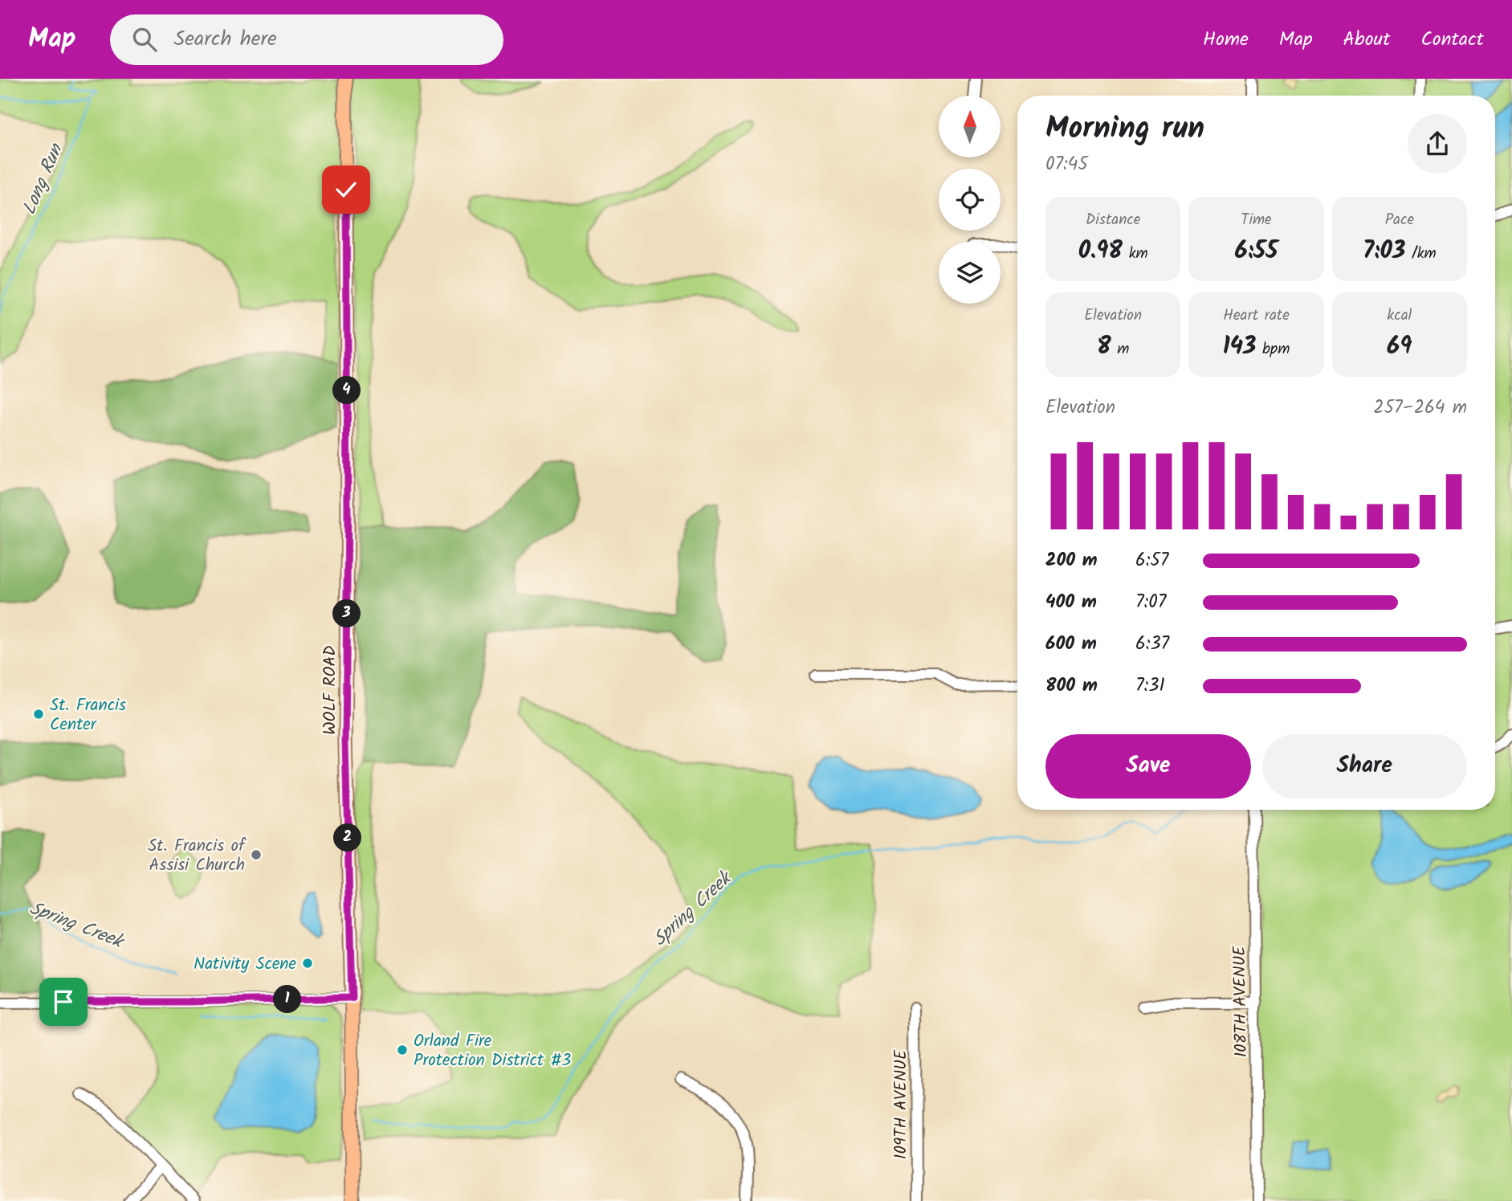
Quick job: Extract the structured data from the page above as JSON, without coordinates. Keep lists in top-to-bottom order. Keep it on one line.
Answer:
{"streets":{"main road":["WOLF ROAD"],"street":["108TH AVENUE","109TH AVENUE"]},"water":["Long Run","Spring Creek"],"places":["St. Francis Center","St. Francis of Assisi Church","Nativity Scene","Orland Fire Protection District #3"],"north":"top","page":{"header":"Map","search":"Search here","nav":["Home","Map","About","Contact"],"heading":["Morning run","07:45"],"stats":[["Distance","0.98 km"],["Time","6:55"],["Pace","7:03 /km"],["Elevation","8 m"],["Heart rate","143 bpm"],["kcal","69"]],"pins":["4","3","2","1"],"chart":["Elevation","257–264 m"],"list":[{"name":"200 m","note":"6:57"},{"name":"400 m","note":"7:07"},{"name":"600 m","note":"6:37"},{"name":"800 m","note":"7:31"}],"buttons":["Save","Share"]}}
